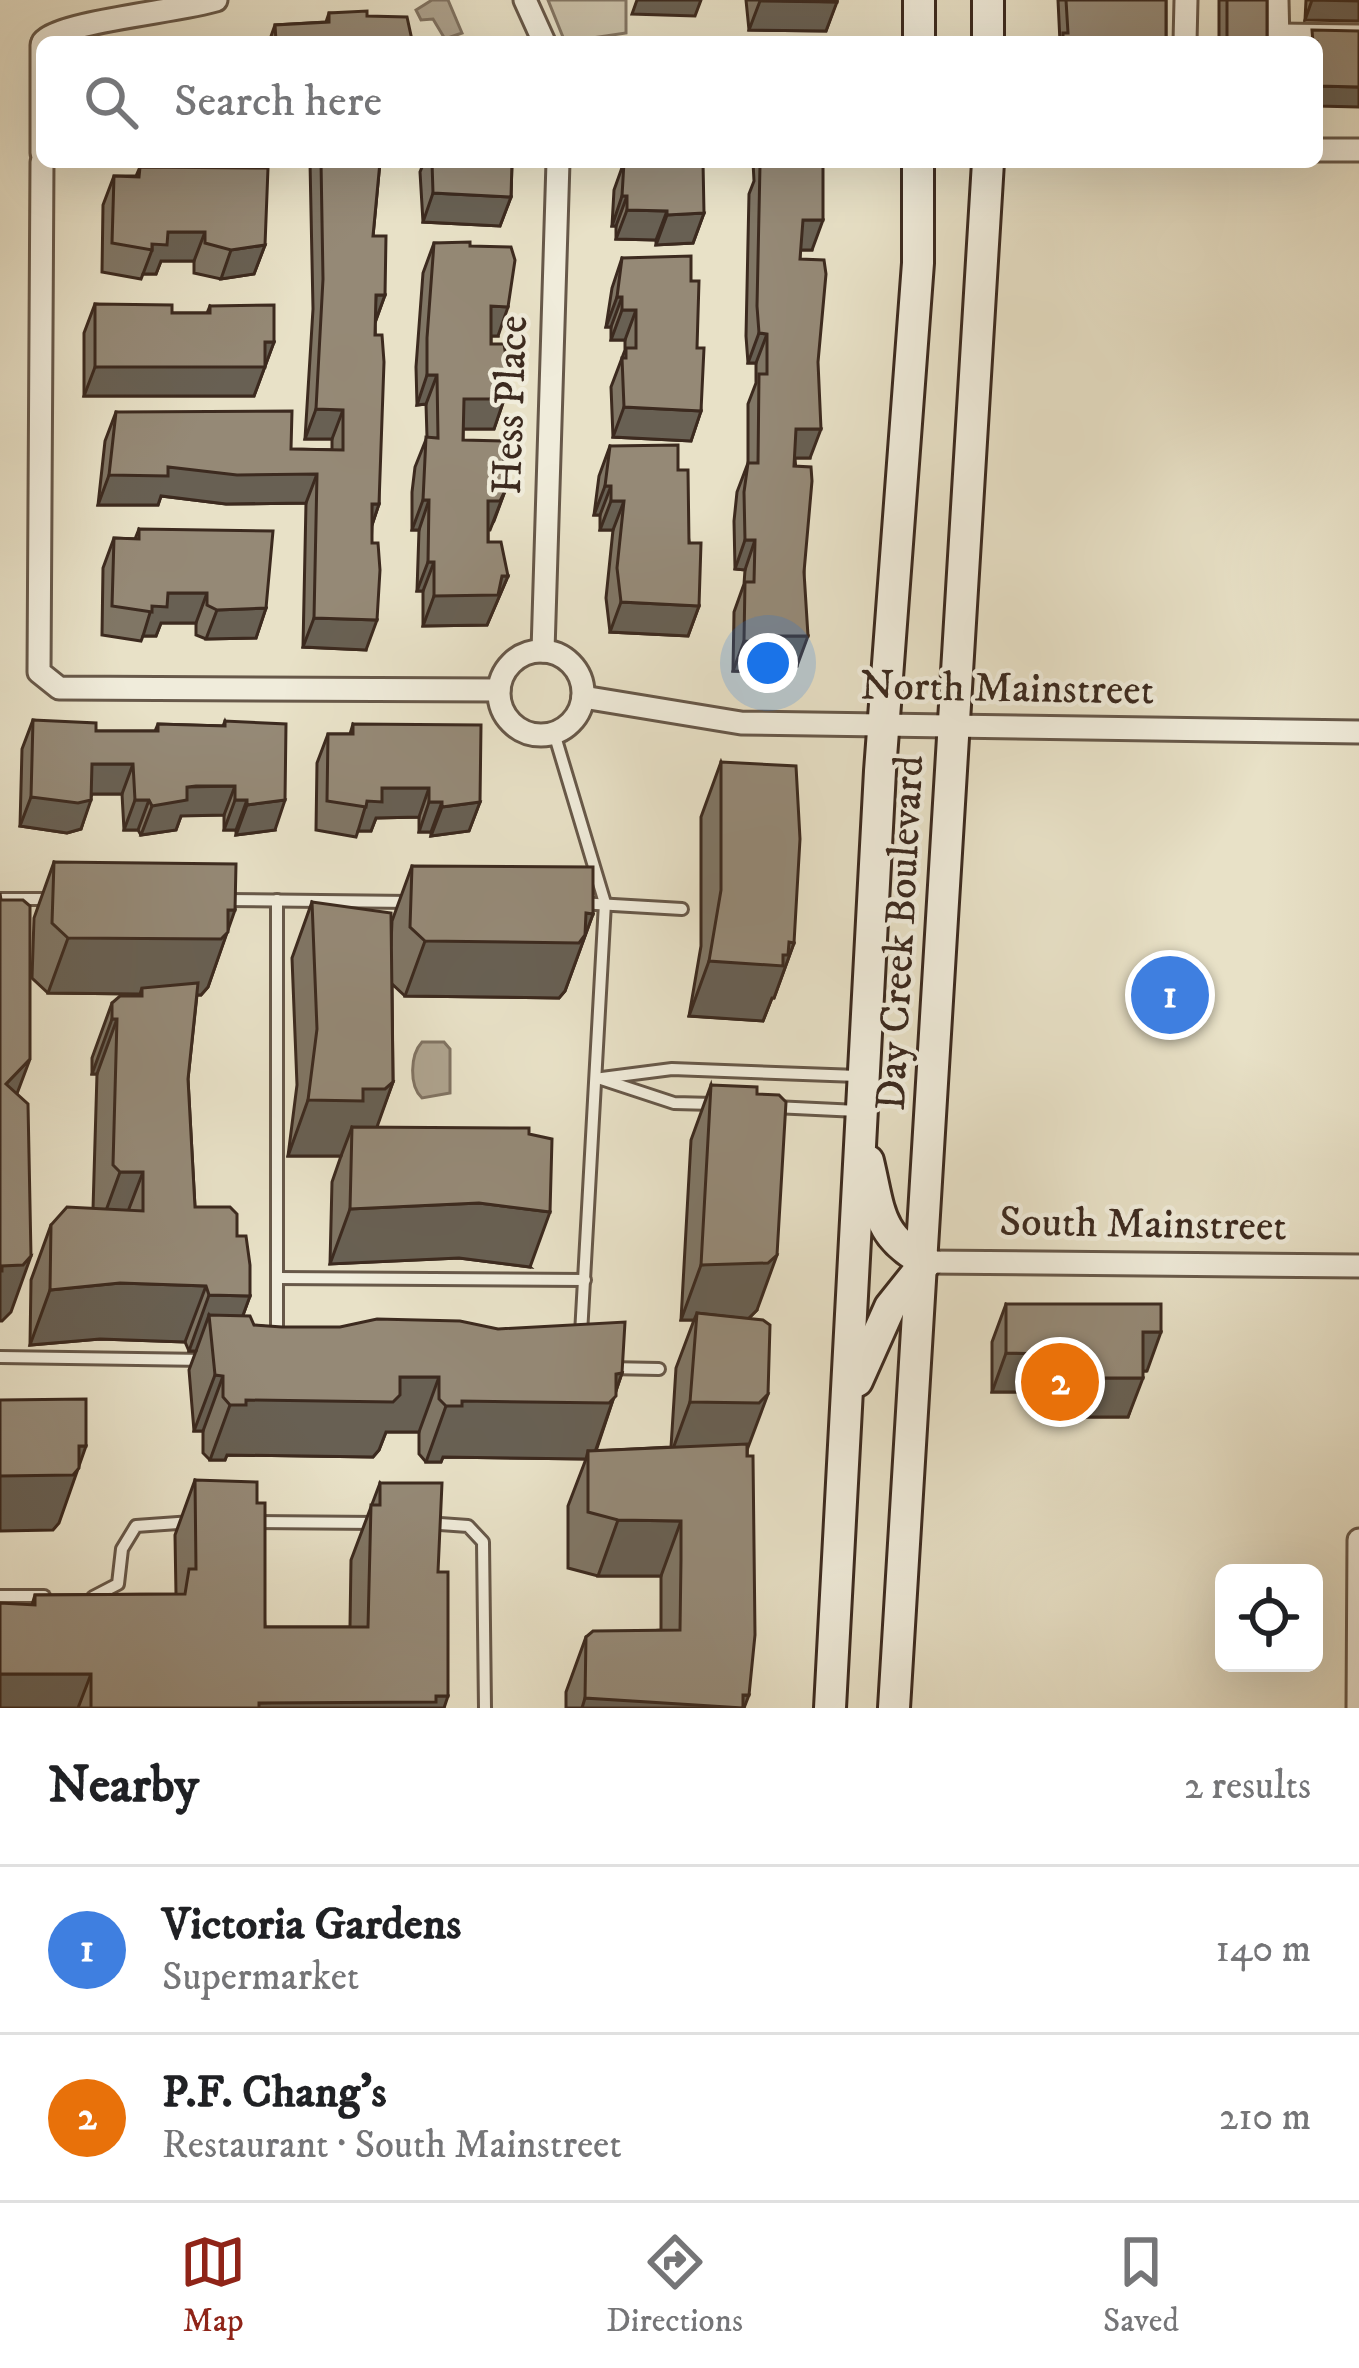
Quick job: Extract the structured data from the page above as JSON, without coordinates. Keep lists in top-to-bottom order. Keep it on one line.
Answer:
{"streets":{"main road":["Day Creek Boulevard"],"street":["Hess Place","North Mainstreet","South Mainstreet"]},"crossings":[["Hess Place","North Mainstreet"],["North Mainstreet","Day Creek Boulevard"],["Day Creek Boulevard","South Mainstreet"]],"page":{"search":"Search here","pins":["1","2"],"heading":["Nearby","2 results"],"list":[{"mark":"1","name":"Victoria Gardens","note":"Supermarket","value":"140 m"},{"mark":"2","name":"P.F. Chang's","note":"Restaurant · South Mainstreet","value":"210 m"}],"nav":["Map","Directions","Saved"]}}
